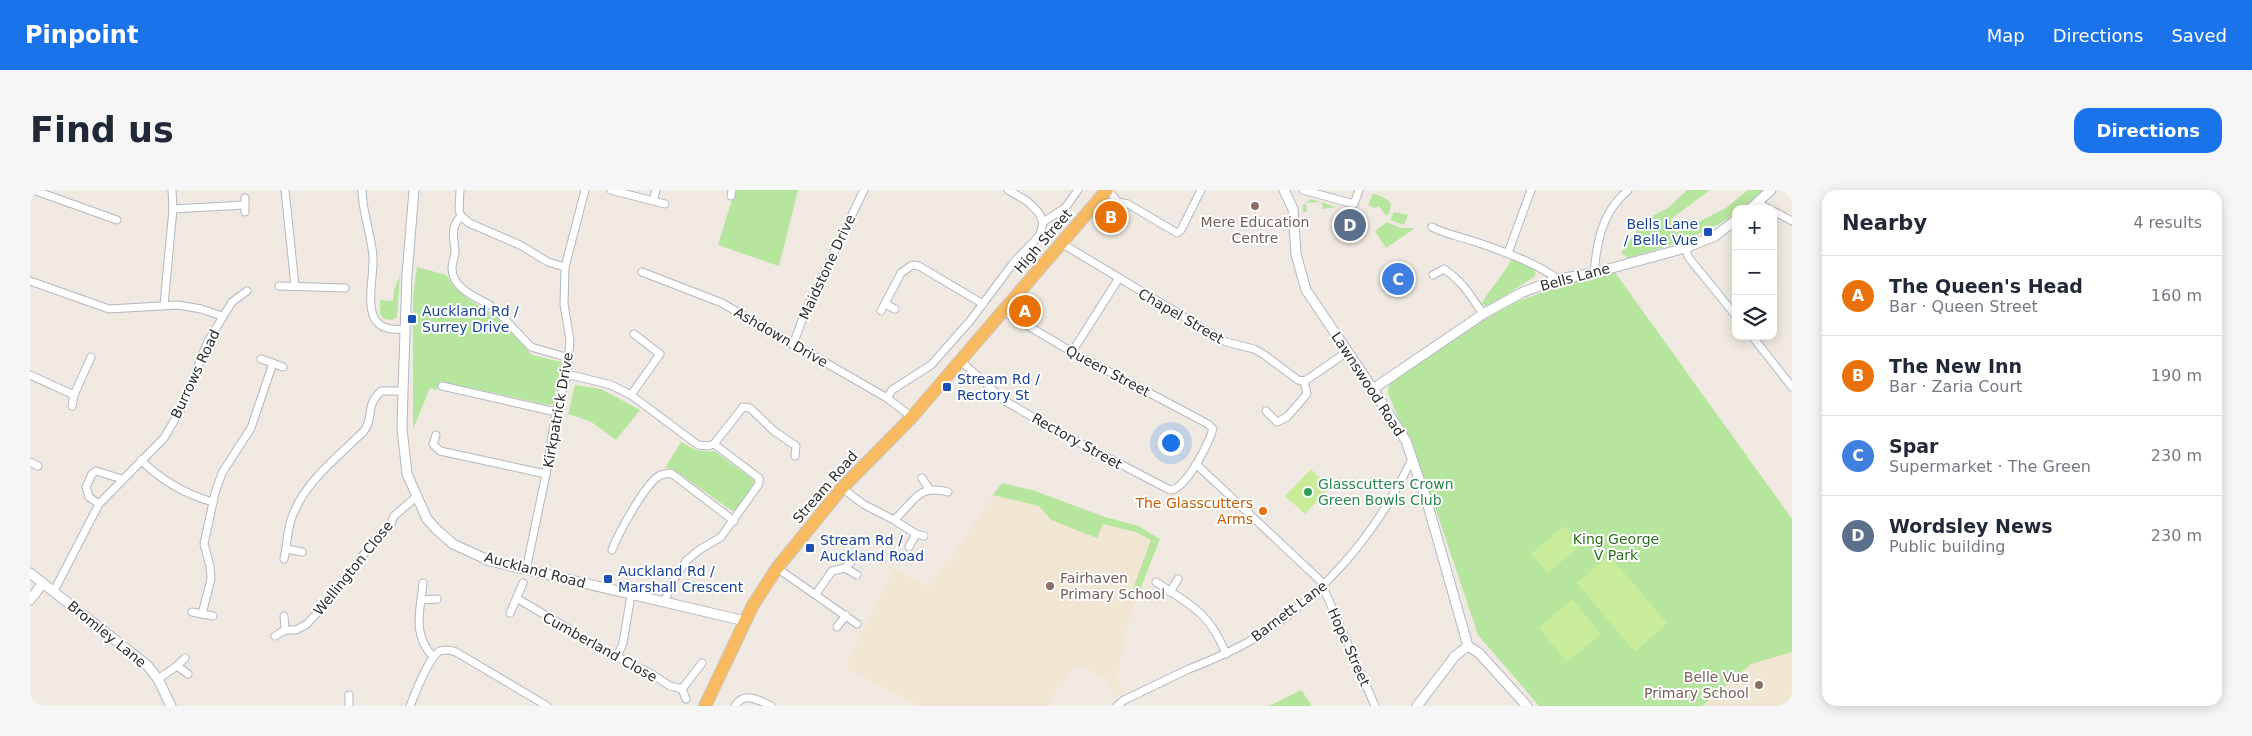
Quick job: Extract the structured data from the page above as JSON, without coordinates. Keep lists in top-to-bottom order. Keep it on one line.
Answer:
{"streets":{"highway":["High Street","Stream Road"],"street":["Maidstone Drive","Bells Lane","Chapel Street","Ashdown Drive","Queen Street","Burrows Road","Lawnswood Road","Kirkpatrick Drive","Rectory Street","Wellington Close","Auckland Road","Barnett Lane","Bromley Lane","Cumberland Close","Hope Street"]},"crossings":[["High Street","Chapel Street"],["High Street","Queen Street"],["High Street","Stream Road"],["Maidstone Drive","Ashdown Drive"],["Bells Lane","Lawnswood Road"],["Ashdown Drive","Stream Road"],["Queen Street","Rectory Street"],["Queen Street","Stream Road"],["Burrows Road","Bromley Lane"],["Lawnswood Road","Barnett Lane"],["Kirkpatrick Drive","Auckland Road"],["Rectory Street","Stream Road"],["Stream Road","Auckland Road"],["Wellington Close","Auckland Road"],["Barnett Lane","Hope Street"]],"parks":["King George V Park"],"places":{"other":["Mere Education Centre","Glasscutters Crown Green Bowls Club","The Glasscutters Arms","Fairhaven Primary School","Belle Vue Primary School"],"transit":["Bells Lane / Belle Vue","Auckland Rd / Surrey Drive","Stream Rd / Rectory St","Stream Rd / Auckland Road","Auckland Rd / Marshall Crescent"]},"page":{"header":"Pinpoint","nav":["Map","Directions","Saved"],"buttons":"Directions","title":"Find us","heading":["Nearby","4 results"],"pins":["B","D","C","A"],"map_buttons":["+","−"],"list":[{"mark":"A","name":"The Queen's Head","note":"Bar · Queen Street","value":"160 m"},{"mark":"B","name":"The New Inn","note":"Bar · Zaria Court","value":"190 m"},{"mark":"C","name":"Spar","note":"Supermarket · The Green","value":"230 m"},{"mark":"D","name":"Wordsley News","note":"Public building","value":"230 m"}]}}
